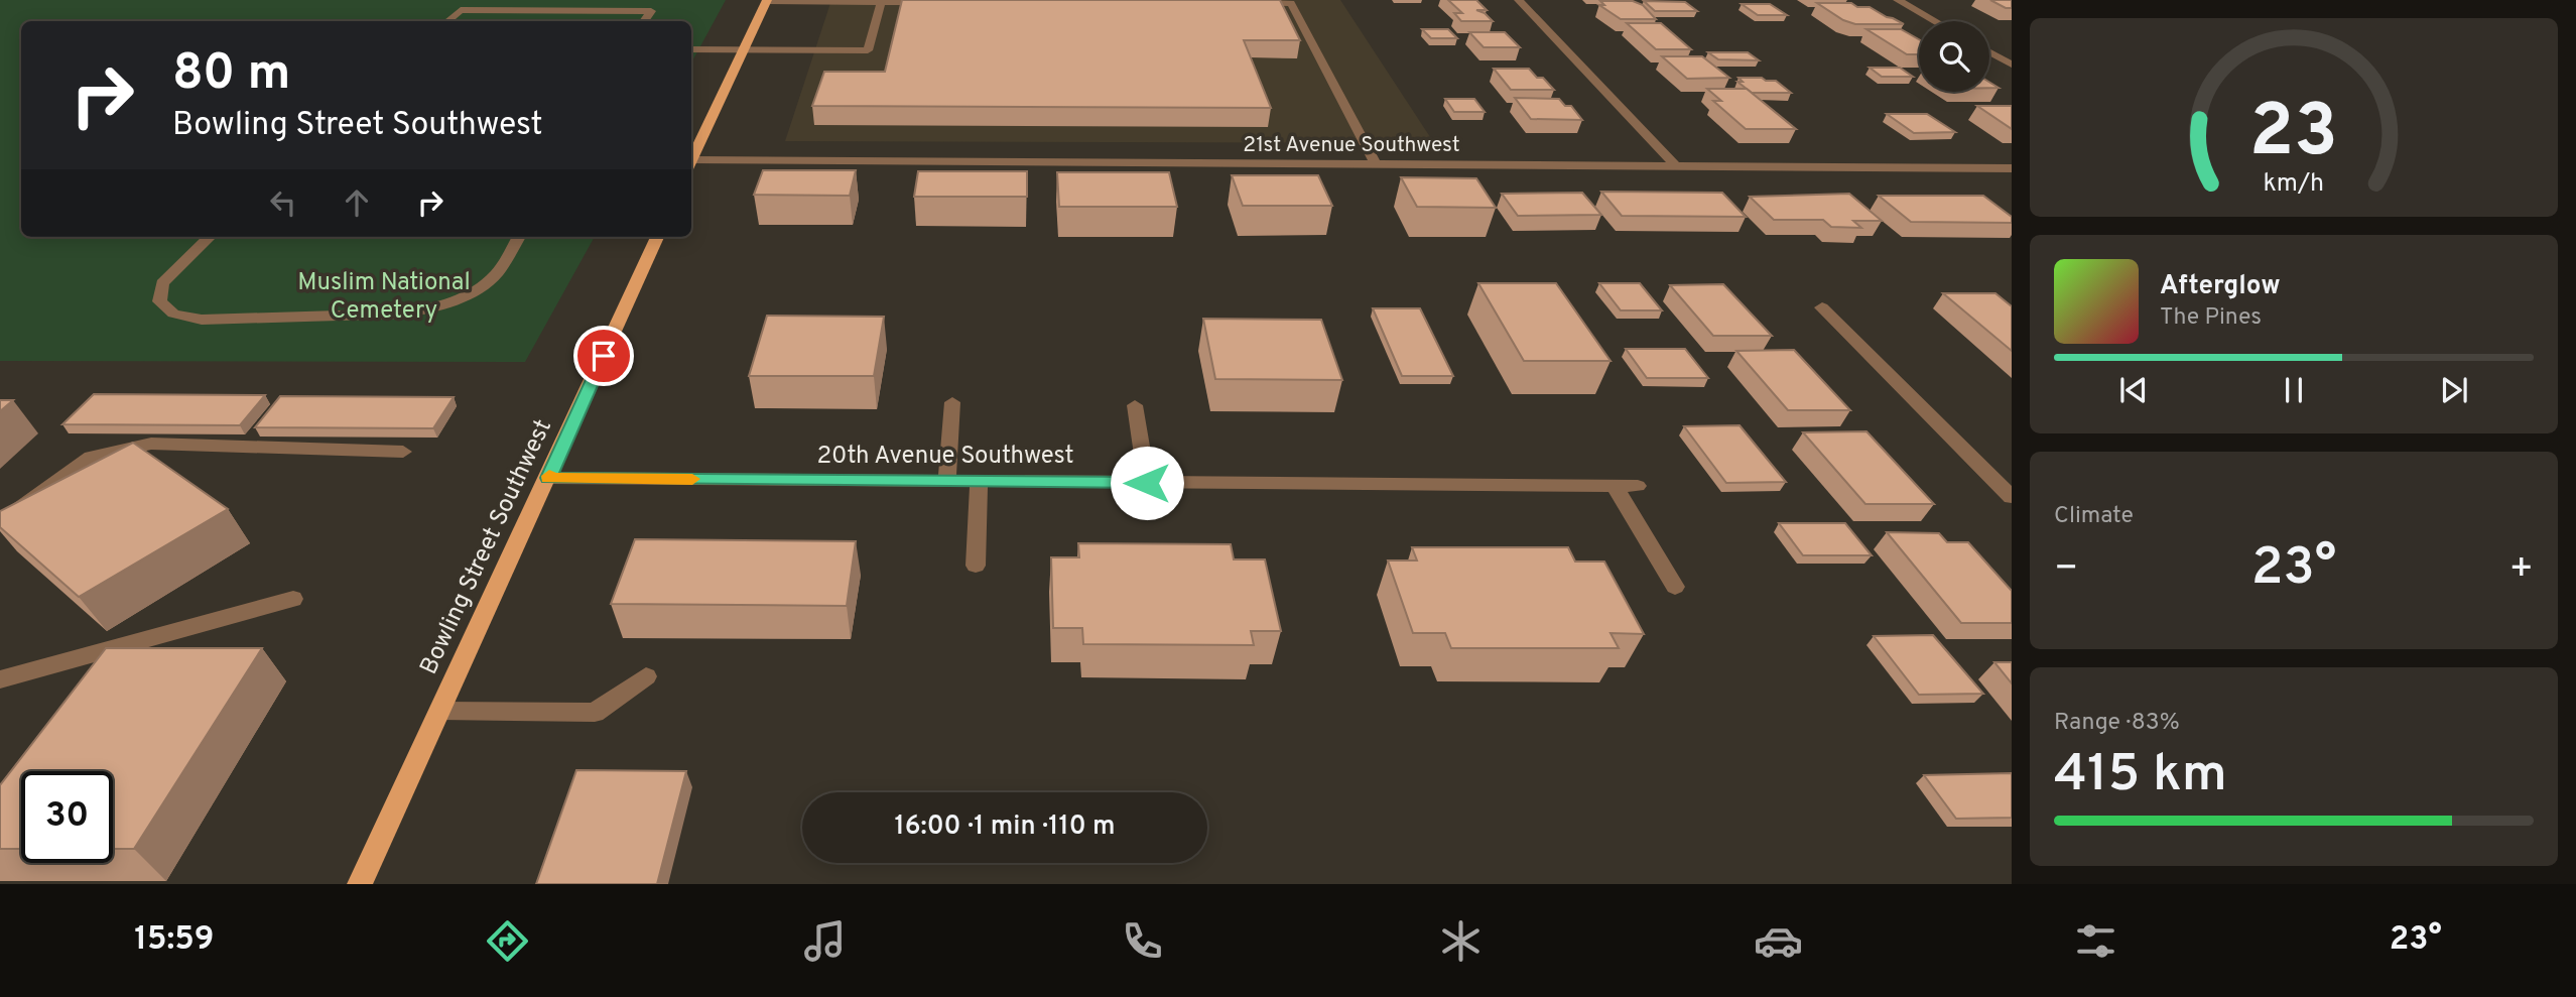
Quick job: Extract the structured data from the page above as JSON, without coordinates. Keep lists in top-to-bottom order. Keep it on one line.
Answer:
{"streets":{"main road":["Bowling Street Southwest"],"street":["21st Avenue Southwest","20th Avenue Southwest"]},"crossings":[["20th Avenue Southwest","Bowling Street Southwest"]],"parks":["Muslim National Cemetery"],"page":{"turn":["80 m","Bowling Street Southwest"],"song":["Afterglow","The Pines"],"tile":["Climate",["Range · 83%","415 km"]],"heat":["−","23°","+"],"limit":"30","trip":"16:00 · 1 min · 110 m","tabs":["15:59","23°"],"gauge":["23","km/h"]}}
